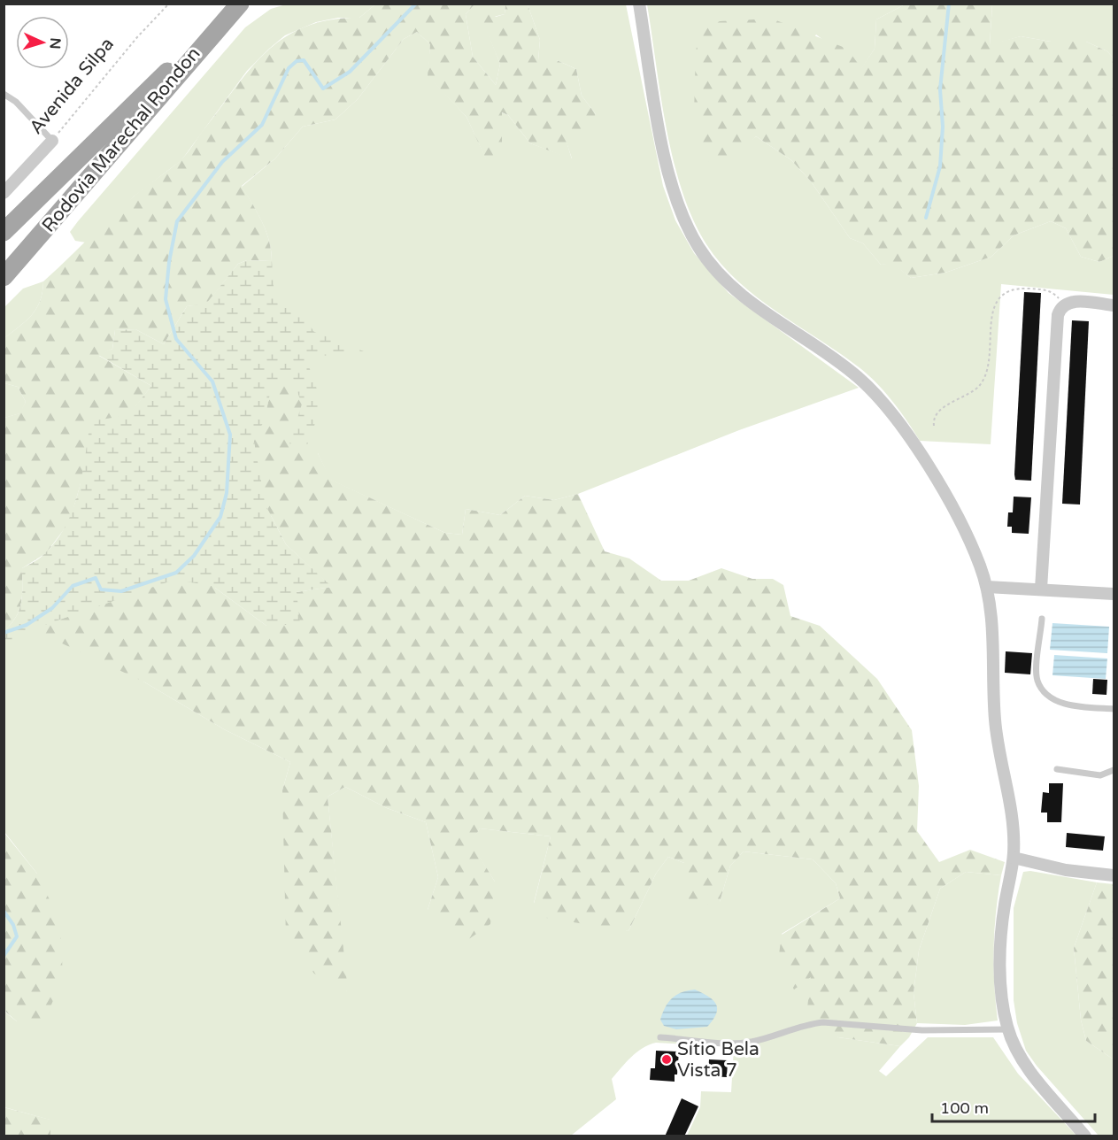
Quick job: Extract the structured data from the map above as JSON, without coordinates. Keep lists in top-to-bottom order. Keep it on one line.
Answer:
{"streets":{"main road":["Rodovia Marechal Rondon"],"street":["Avenida Silpa"]},"places":["Sítio Bela Vista 7"],"scale_bar":"100 m","north":"right"}
